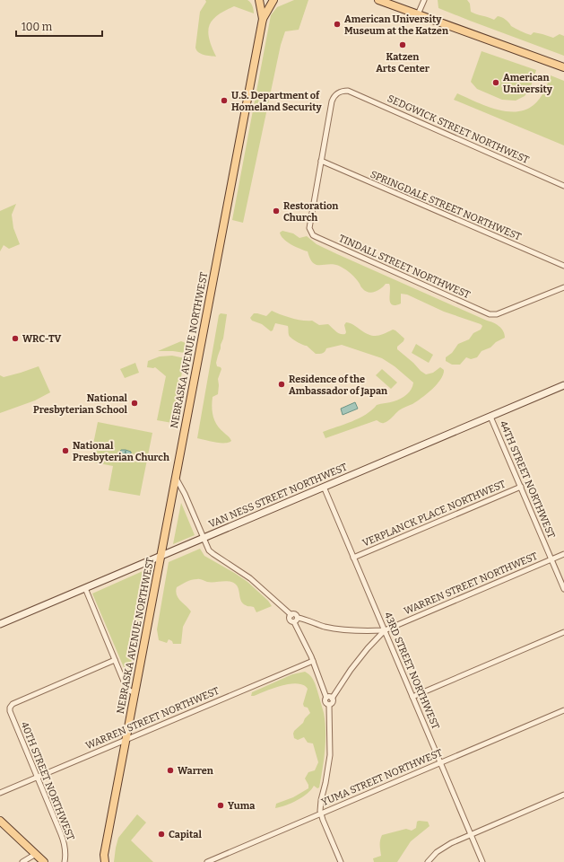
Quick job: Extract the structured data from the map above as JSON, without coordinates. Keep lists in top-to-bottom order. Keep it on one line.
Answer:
{"streets":{"main road":["NEBRASKA AVENUE NORTHWEST"],"street":["SEDGWICK STREET NORTHWEST","SPRINGDALE STREET NORTHWEST","TINDALL STREET NORTHWEST","44TH STREET NORTHWEST","VAN NESS STREET NORTHWEST","VERPLANCK PLACE NORTHWEST","WARREN STREET NORTHWEST","43RD STREET NORTHWEST","YUMA STREET NORTHWEST","40TH STREET NORTHWEST"]},"crossings":[["SEDGWICK STREET NORTHWEST","SPRINGDALE STREET NORTHWEST"],["SEDGWICK STREET NORTHWEST","TINDALL STREET NORTHWEST"],["SPRINGDALE STREET NORTHWEST","TINDALL STREET NORTHWEST"],["NEBRASKA AVENUE NORTHWEST","VAN NESS STREET NORTHWEST"],["NEBRASKA AVENUE NORTHWEST","WARREN STREET NORTHWEST"],["44TH STREET NORTHWEST","VAN NESS STREET NORTHWEST"],["44TH STREET NORTHWEST","VERPLANCK PLACE NORTHWEST"],["44TH STREET NORTHWEST","WARREN STREET NORTHWEST"],["VAN NESS STREET NORTHWEST","43RD STREET NORTHWEST"],["VERPLANCK PLACE NORTHWEST","43RD STREET NORTHWEST"],["WARREN STREET NORTHWEST","43RD STREET NORTHWEST"],["WARREN STREET NORTHWEST","40TH STREET NORTHWEST"],["43RD STREET NORTHWEST","YUMA STREET NORTHWEST"]],"places":["American University Museum at the Katzen","Katzen Arts Center","American University","U.S. Department of Homeland Security","Restoration Church","WRC-TV","Residence of the Ambassador of Japan","National Presbyterian School","National Presbyterian Church","Warren","Yuma","Capital"],"scale_bar":"100 m"}
